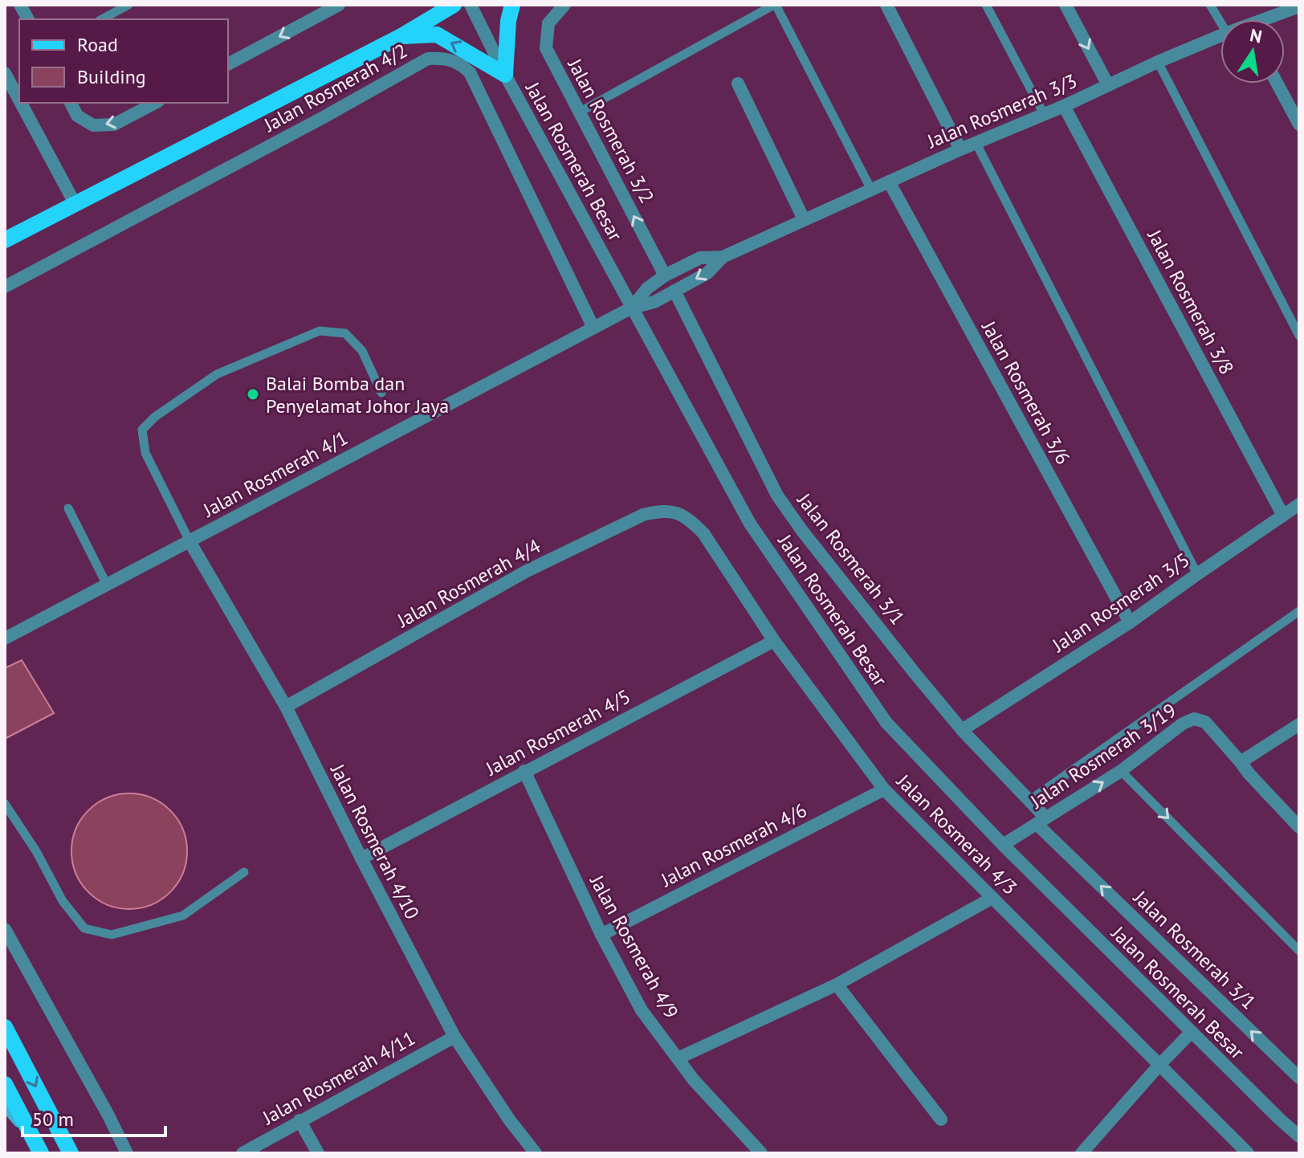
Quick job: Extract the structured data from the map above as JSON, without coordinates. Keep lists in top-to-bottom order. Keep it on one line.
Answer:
{"streets":{"street":["Jalan Rosmerah 4/2","Jalan Rosmerah 3/3","Jalan Rosmerah 3/2","Jalan Rosmerah Besar","Jalan Rosmerah 3/8","Jalan Rosmerah 3/6","Jalan Rosmerah 4/1","Jalan Rosmerah 3/1","Jalan Rosmerah 4/4","Jalan Rosmerah 3/5","Jalan Rosmerah 4/5","Jalan Rosmerah 3/19","Jalan Rosmerah 4/3","Jalan Rosmerah 4/10","Jalan Rosmerah 4/6","Jalan Rosmerah 4/9","Jalan Rosmerah 4/11"]},"crossings":[["Jalan Rosmerah 4/2","Jalan Rosmerah 4/1"],["Jalan Rosmerah 3/3","Jalan Rosmerah 3/2"],["Jalan Rosmerah 3/3","Jalan Rosmerah Besar"],["Jalan Rosmerah 3/3","Jalan Rosmerah 3/8"],["Jalan Rosmerah 3/3","Jalan Rosmerah 3/6"],["Jalan Rosmerah 3/3","Jalan Rosmerah 4/1"],["Jalan Rosmerah 3/3","Jalan Rosmerah 3/1"],["Jalan Rosmerah Besar","Jalan Rosmerah 4/1"],["Jalan Rosmerah Besar","Jalan Rosmerah 3/19"],["Jalan Rosmerah 3/8","Jalan Rosmerah 3/5"],["Jalan Rosmerah 3/6","Jalan Rosmerah 3/5"],["Jalan Rosmerah 4/1","Jalan Rosmerah 4/10"],["Jalan Rosmerah 3/1","Jalan Rosmerah 3/5"],["Jalan Rosmerah 3/1","Jalan Rosmerah 3/19"],["Jalan Rosmerah 4/4","Jalan Rosmerah 4/3"],["Jalan Rosmerah 4/4","Jalan Rosmerah 4/10"],["Jalan Rosmerah 4/5","Jalan Rosmerah 4/3"],["Jalan Rosmerah 4/5","Jalan Rosmerah 4/10"],["Jalan Rosmerah 4/5","Jalan Rosmerah 4/9"],["Jalan Rosmerah 4/3","Jalan Rosmerah 4/6"],["Jalan Rosmerah 4/10","Jalan Rosmerah 4/11"],["Jalan Rosmerah 4/6","Jalan Rosmerah 4/9"]],"one_way":["Jalan Rosmerah 3/2","Jalan Rosmerah 3/1"],"places":["Balai Bomba dan Penyelamat Johor Jaya"],"legend":["Road","Building"],"scale_bar":"50 m","north":"top"}
